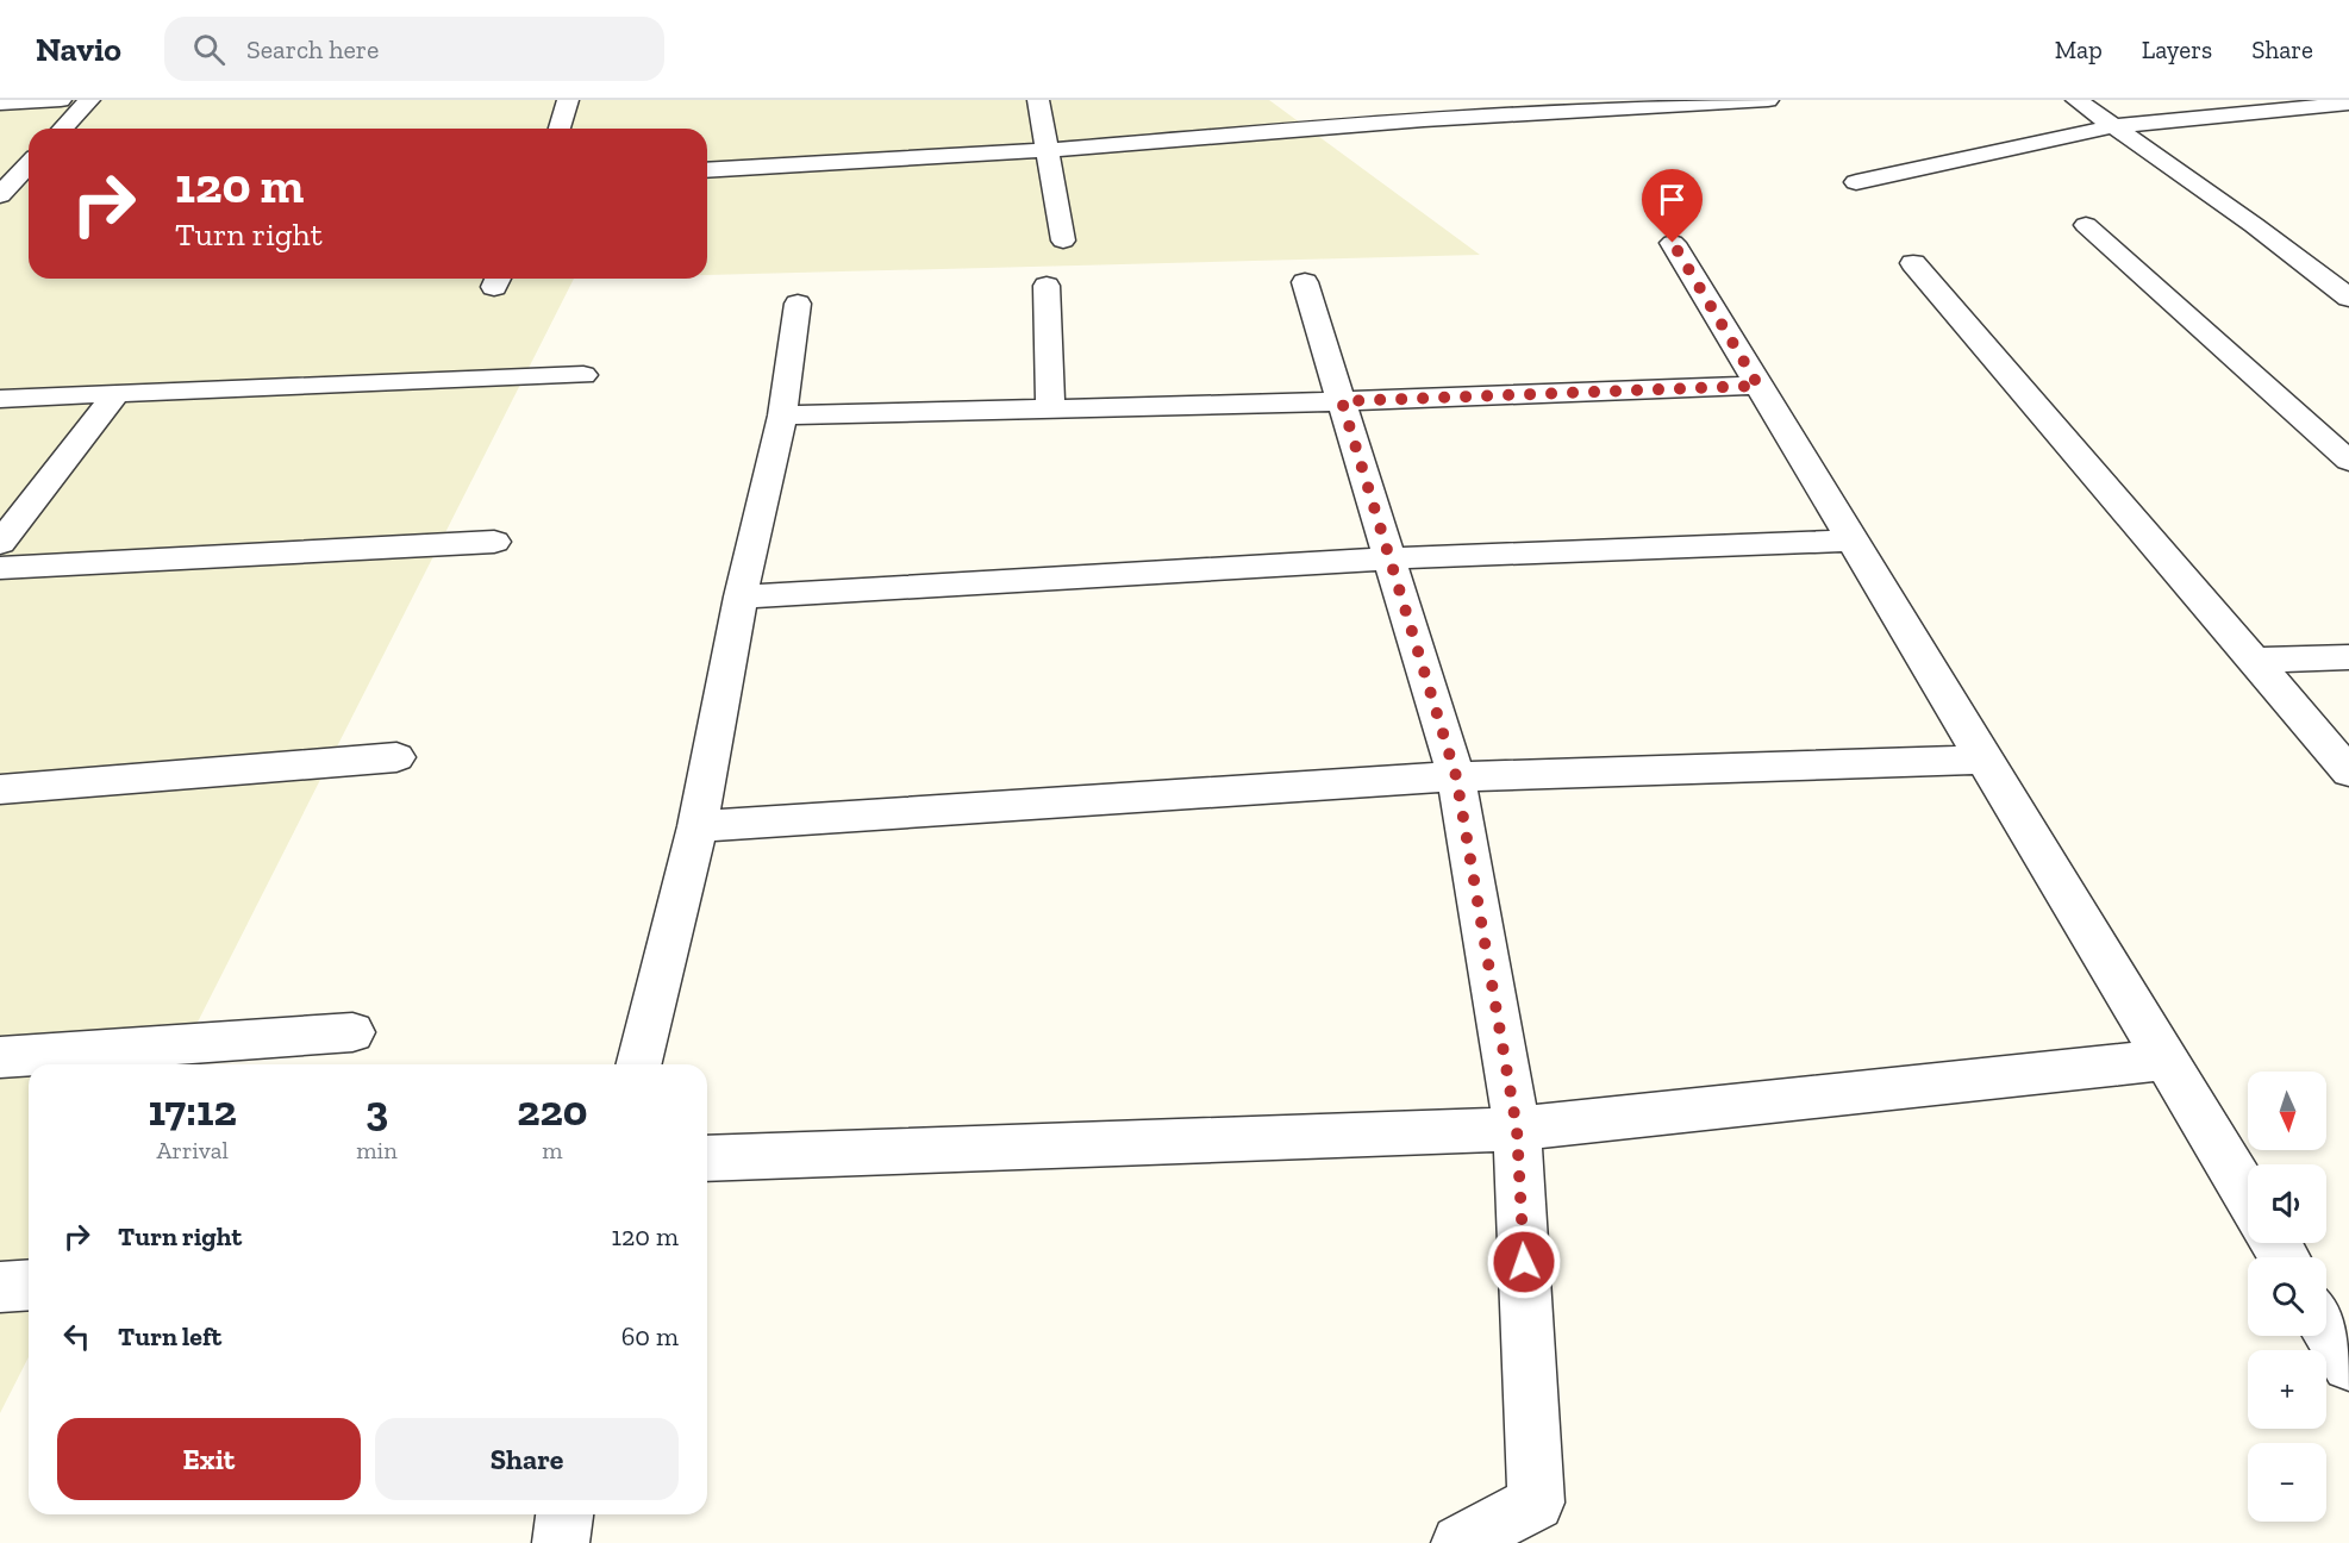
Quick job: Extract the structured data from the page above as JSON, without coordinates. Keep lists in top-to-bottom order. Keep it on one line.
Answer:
{"north":"bottom","page":{"header":"Navio","search":"Search here","nav":["Map","Layers","Share"],"turn":["120 m","Turn right"],"eta":["17:12","Arrival","3","min","220","m"],"map_buttons":["+","−"],"list":[{"name":"Turn right","value":"120 m"},{"name":"Turn left","value":"60 m"}],"buttons":["Exit","Share"]}}
